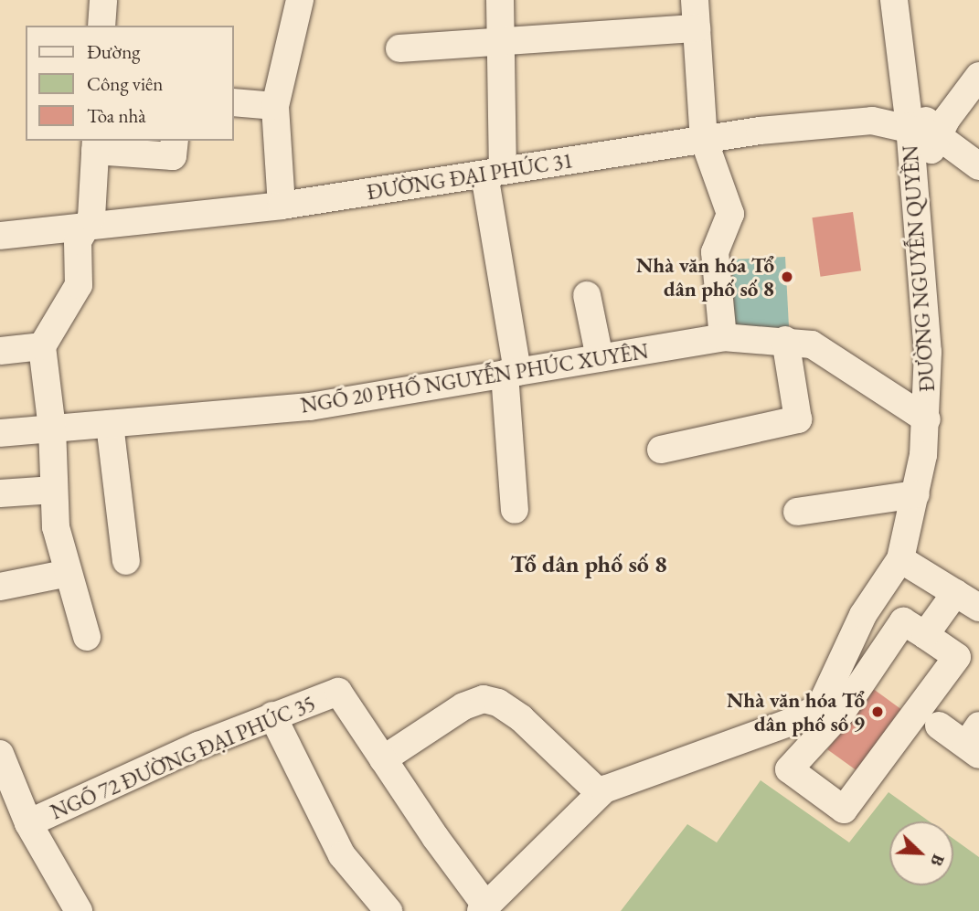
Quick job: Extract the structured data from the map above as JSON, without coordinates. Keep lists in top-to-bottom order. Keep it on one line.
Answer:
{"streets":{"street":["ĐƯỜNG ĐẠI PHÚC 31","ĐƯỜNG NGUYỄN QUYỀN","NGÕ 20 PHỐ NGUYỄN PHÚC XUYÊN","NGÕ 72 ĐƯỜNG ĐẠI PHÚC 35"]},"crossings":[["ĐƯỜNG ĐẠI PHÚC 31","ĐƯỜNG NGUYỄN QUYỀN"],["ĐƯỜNG NGUYỄN QUYỀN","NGÕ 20 PHỐ NGUYỄN PHÚC XUYÊN"]],"districts":["Tổ dân phố số 8"],"places":["Nhà văn hóa Tổ dân phố số 8","Nhà văn hóa Tổ dân phố số 9"],"legend":["Đường","Công viên","Tòa nhà"],"north":"bottom right"}
